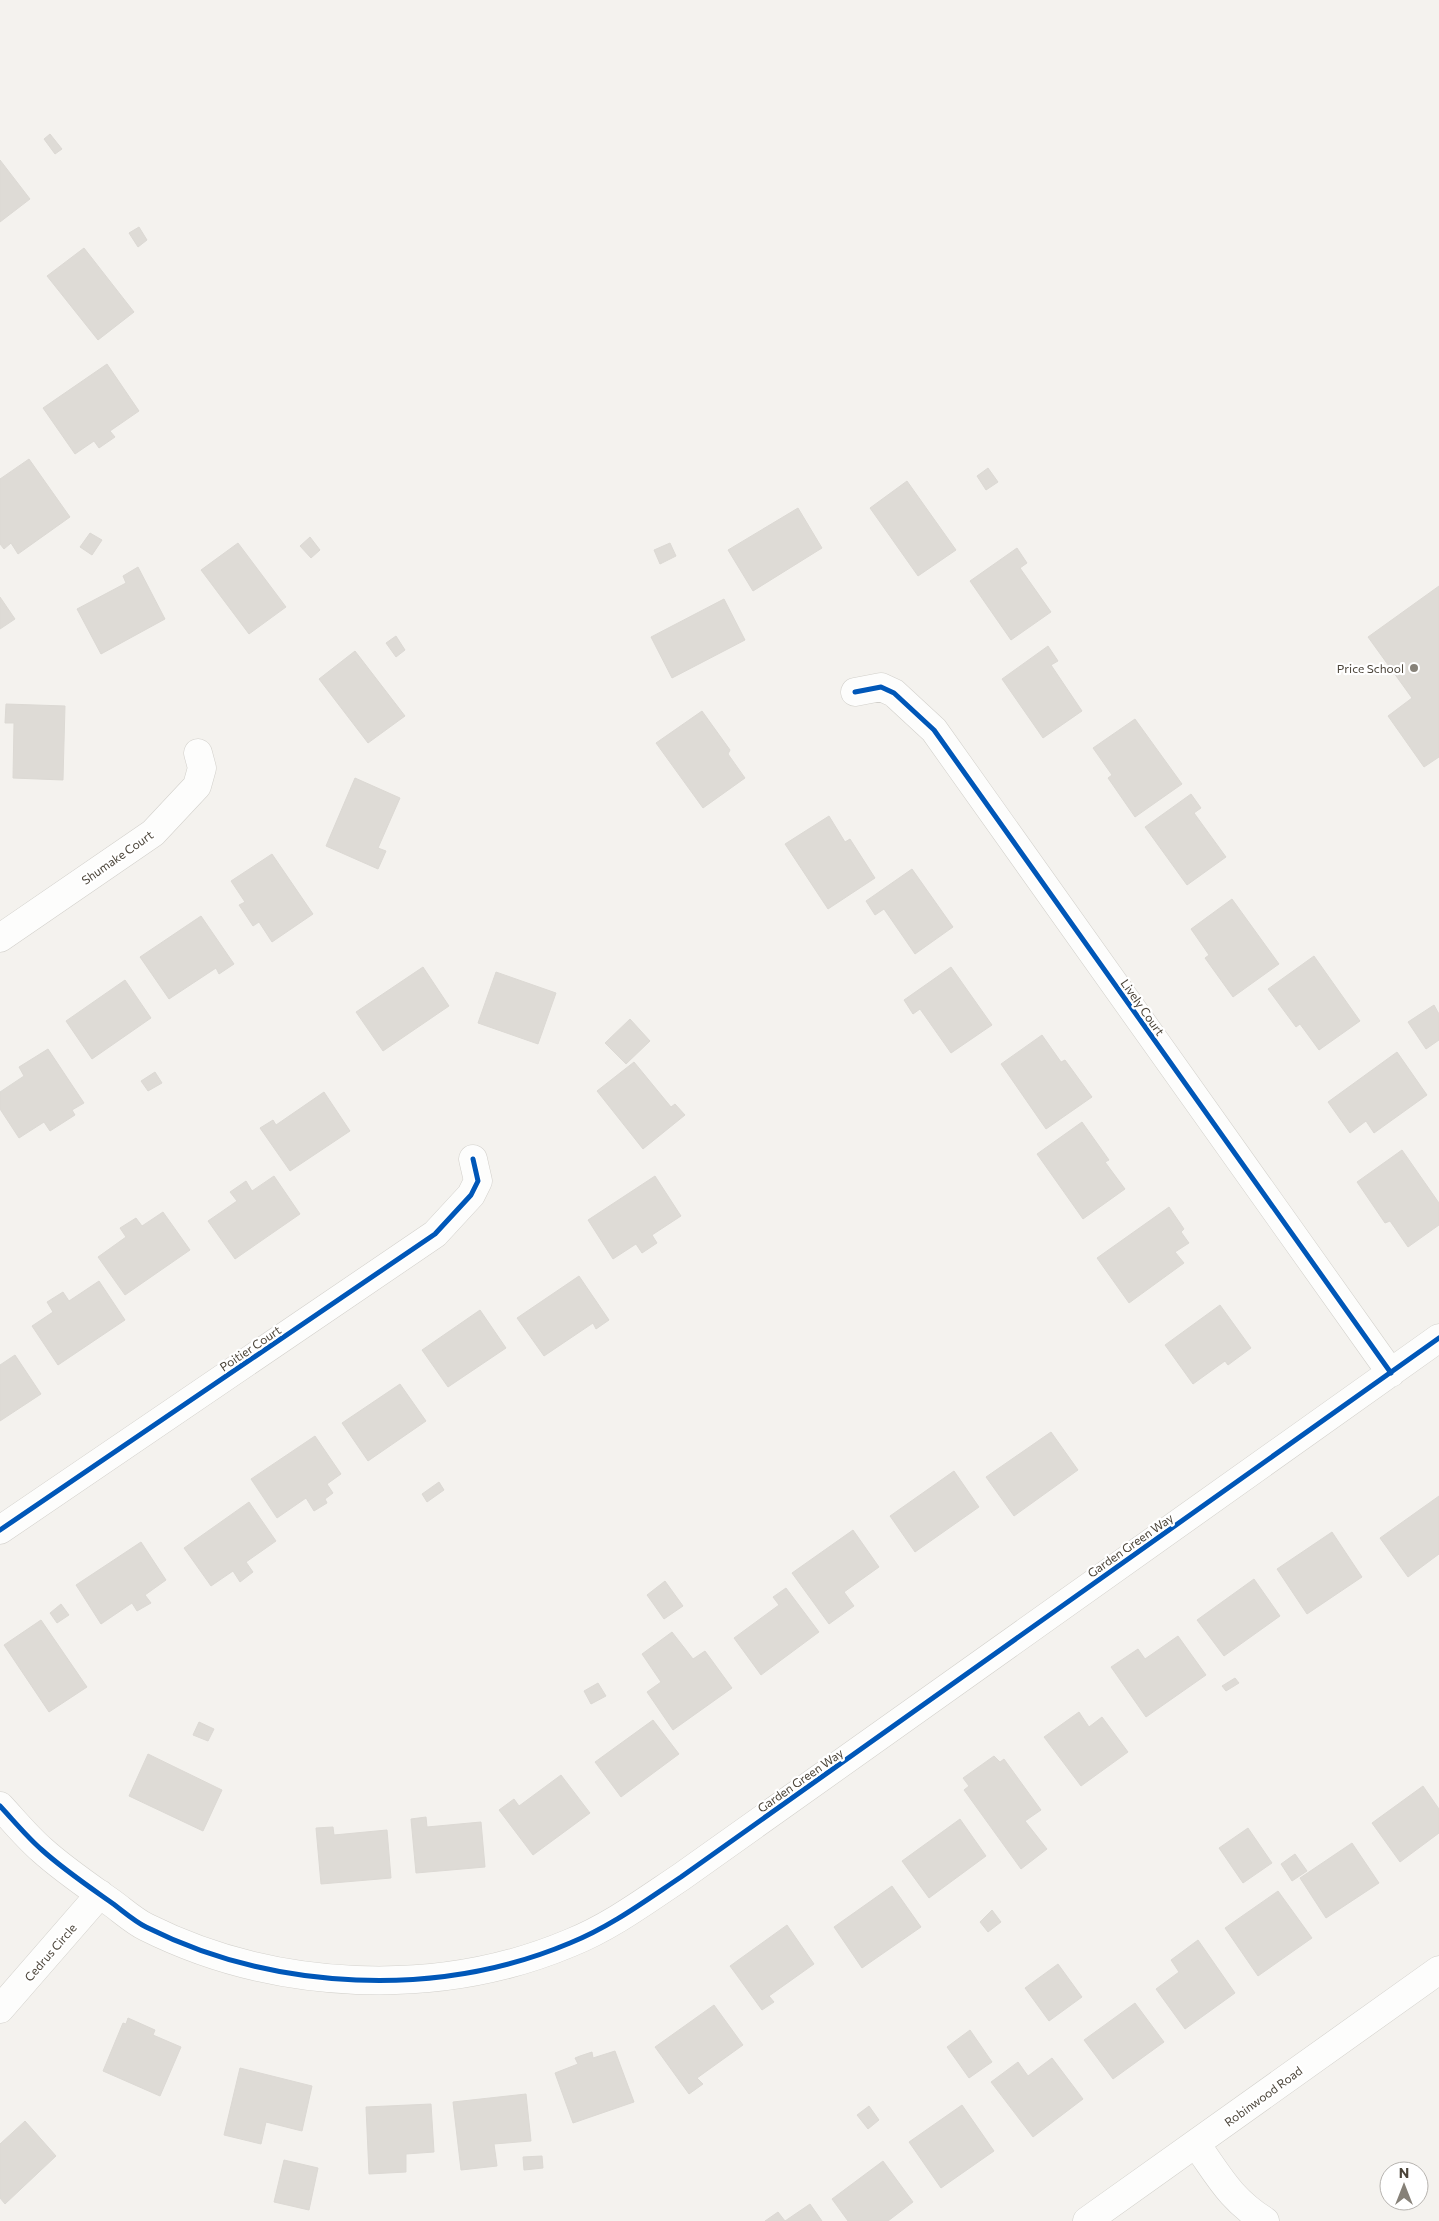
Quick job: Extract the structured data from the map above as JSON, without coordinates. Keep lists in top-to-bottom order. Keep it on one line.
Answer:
{"streets":{"street":["Shumake Court","Lively Court","Poitier Court","Garden Green Way","Cedrus Circle","Robinwood Road"]},"crossings":[["Lively Court","Garden Green Way"],["Garden Green Way","Cedrus Circle"]],"places":["Price School"],"north":"top"}
